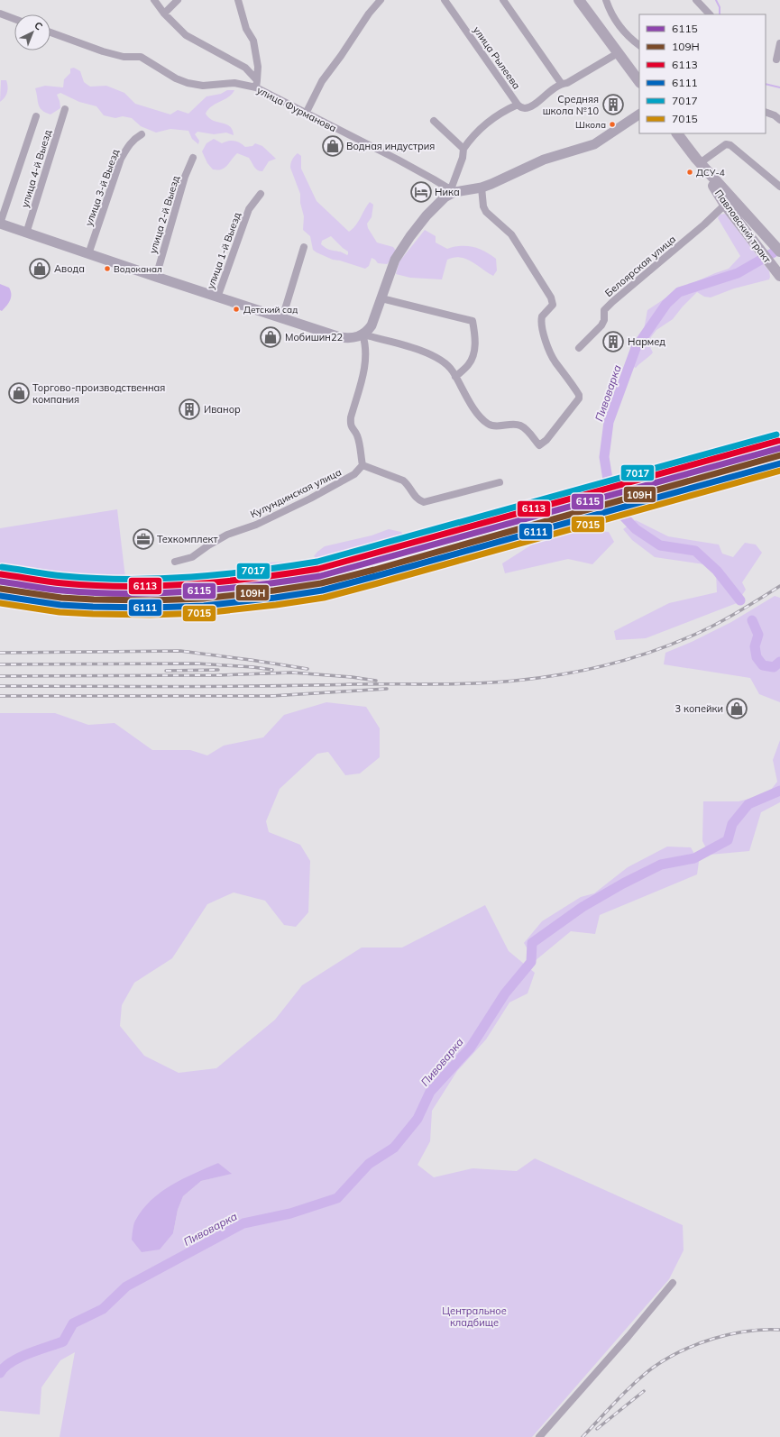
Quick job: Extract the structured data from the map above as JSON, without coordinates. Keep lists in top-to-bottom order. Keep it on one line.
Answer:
{"streets":{"main road":["Павловский тракт"],"street":["улица Рылеева","улица Фурманова","улица 4-й Выезд","улица 3-й Выезд","улица 2-й Выезд","улица 1-й Выезд","Белоярская улица","Кулундинская улица"]},"crossings":[["Павловский тракт","Белоярская улица"]],"water":["Пивоварка"],"parks":["Центральное кладбище"],"places":{"building":["Средняя школа №10","Нармед","Иванор"],"other":["Школа","ДСУ-4","Водоканал","Детский сад"],"shop":["Водная индустрия","Авода","Мобишин22","Торгово-производственная компания","3 копейки"],"hotel":["Ника"],"office":["Техкомплект"]},"lines":["transit line 7017","transit line 6113","transit line 6115","transit line 109Н","transit line 6111","transit line 7015"],"legend":["6115","109Н","6113","6111","7017","7015"],"north":"top right"}
